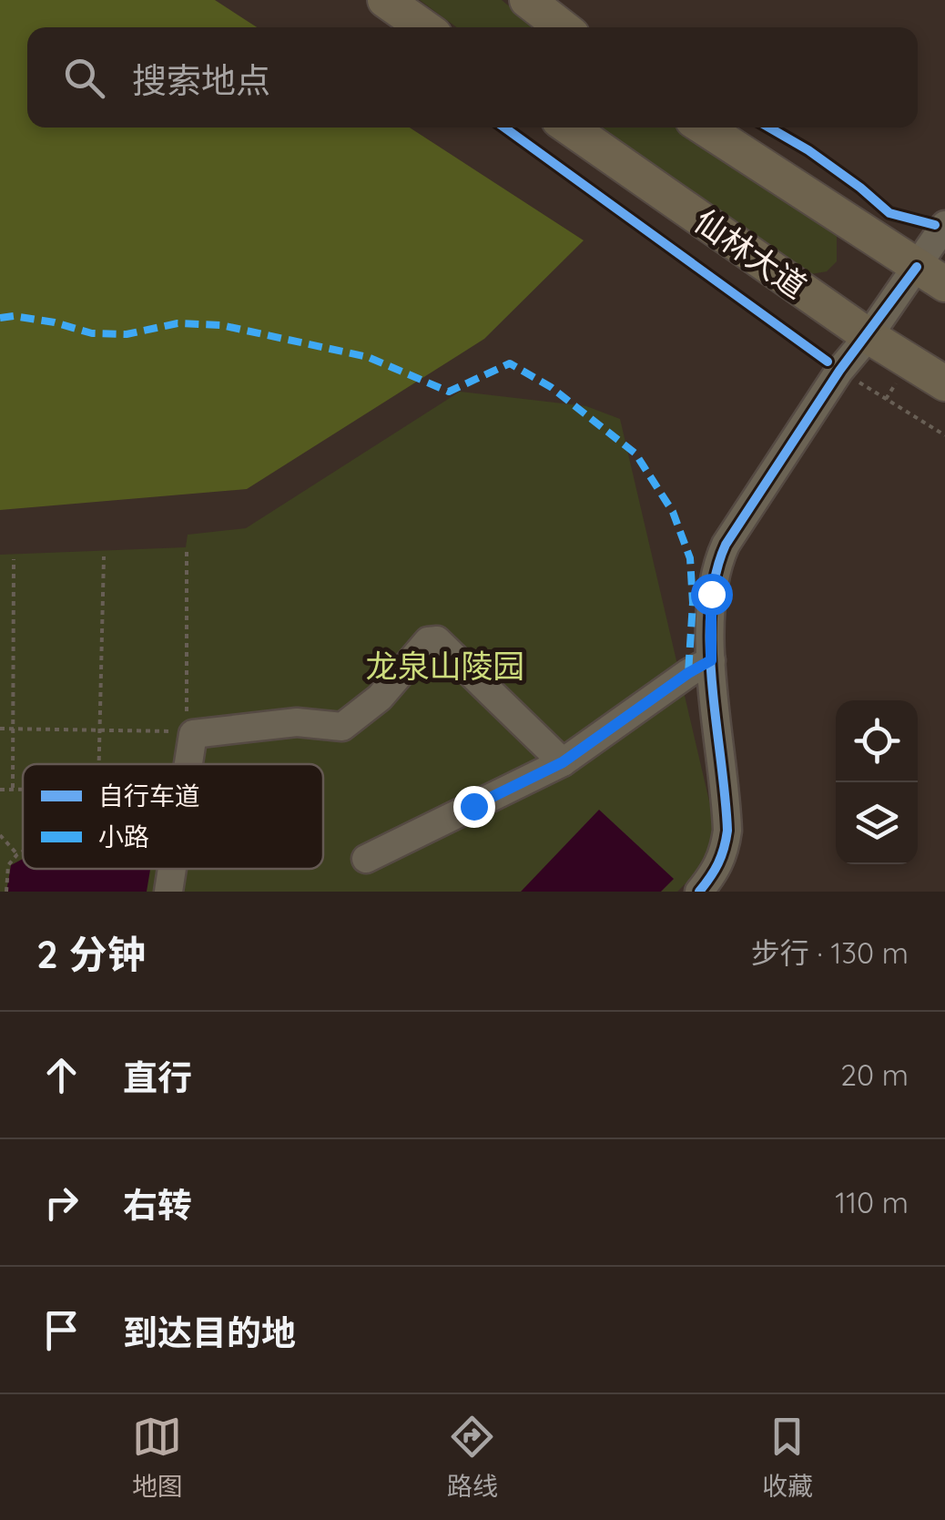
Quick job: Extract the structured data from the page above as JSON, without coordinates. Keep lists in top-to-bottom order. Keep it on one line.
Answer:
{"streets":{"main road":["仙林大道"]},"parks":["龙泉山陵园"],"legend":["自行车道","小路"],"page":{"search":"搜索地点","heading":["2 分钟","步行 · 130 m"],"list":[["直行","20 m"],["右转","110 m"],"到达目的地"],"nav":["地图","路线","收藏"]}}
